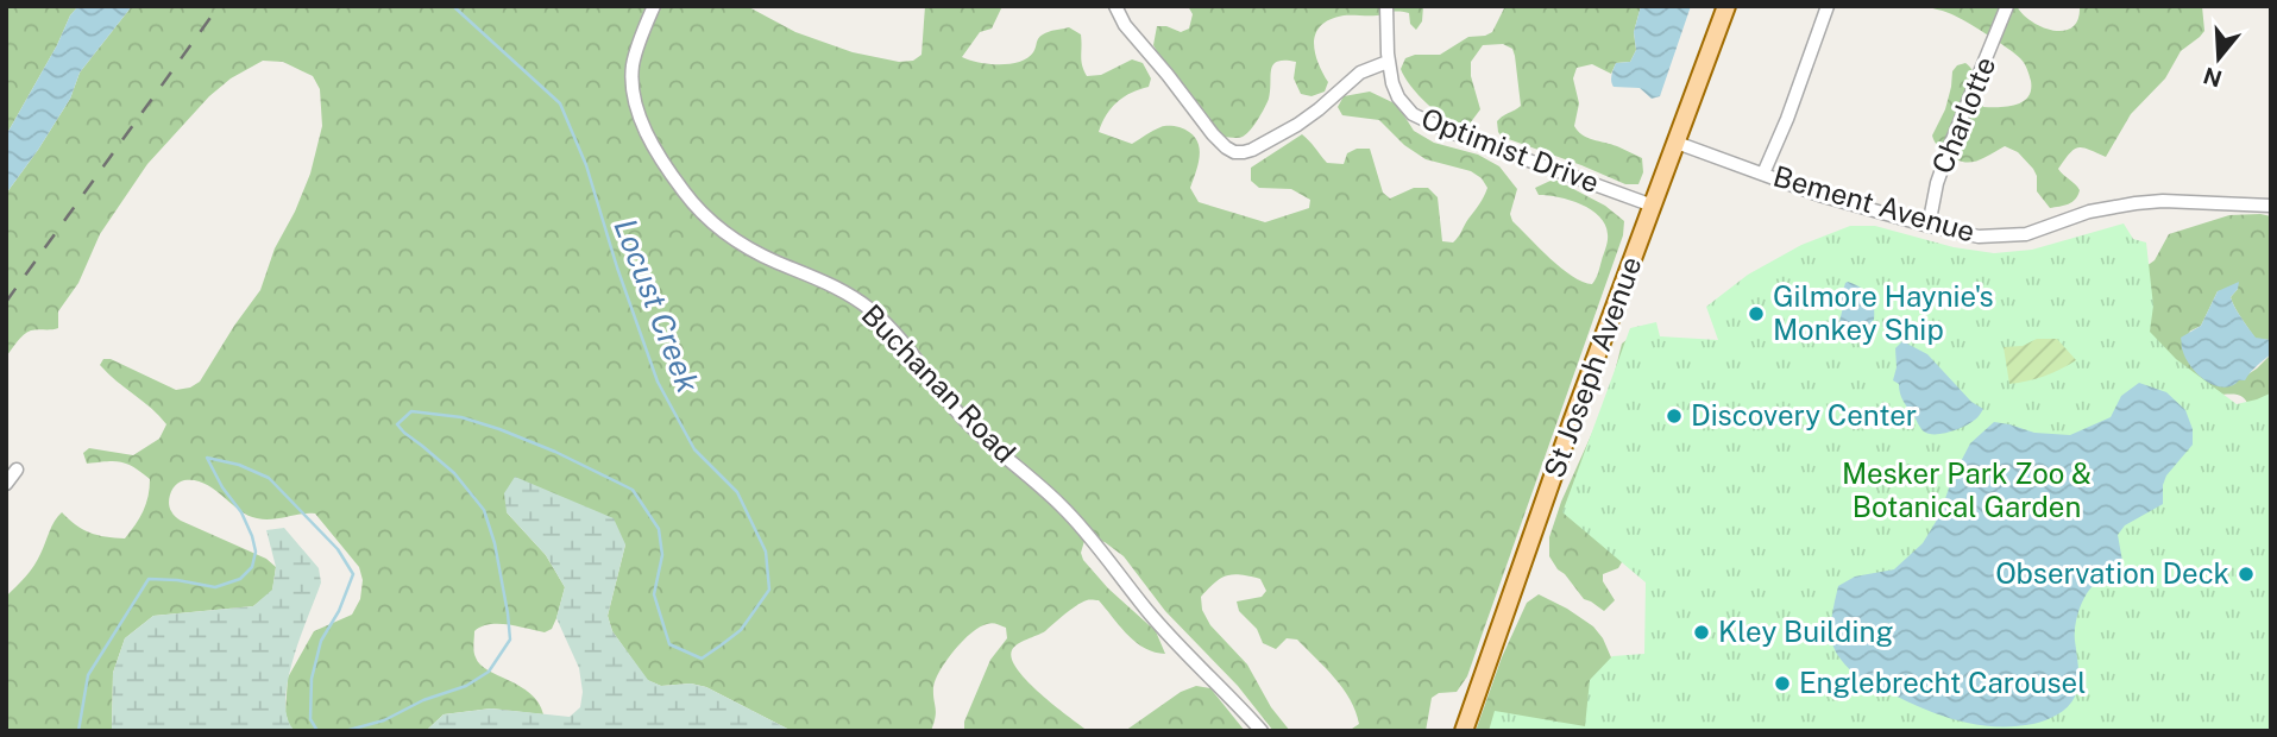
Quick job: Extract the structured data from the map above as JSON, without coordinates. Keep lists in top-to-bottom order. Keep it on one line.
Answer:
{"streets":{"main road":["St Joseph Avenue"],"street":["Charlotte","Optimist Drive","Bement Avenue","Buchanan Road"]},"crossings":[["Charlotte","Bement Avenue"],["Optimist Drive","St Joseph Avenue"],["Bement Avenue","St Joseph Avenue"]],"water":["Locust Creek"],"parks":["Mesker Park Zoo & Botanical Garden"],"places":["Gilmore Haynie's Monkey Ship","Discovery Center","Observation Deck","Kley Building","Englebrecht Carousel"],"north":"bottom"}
